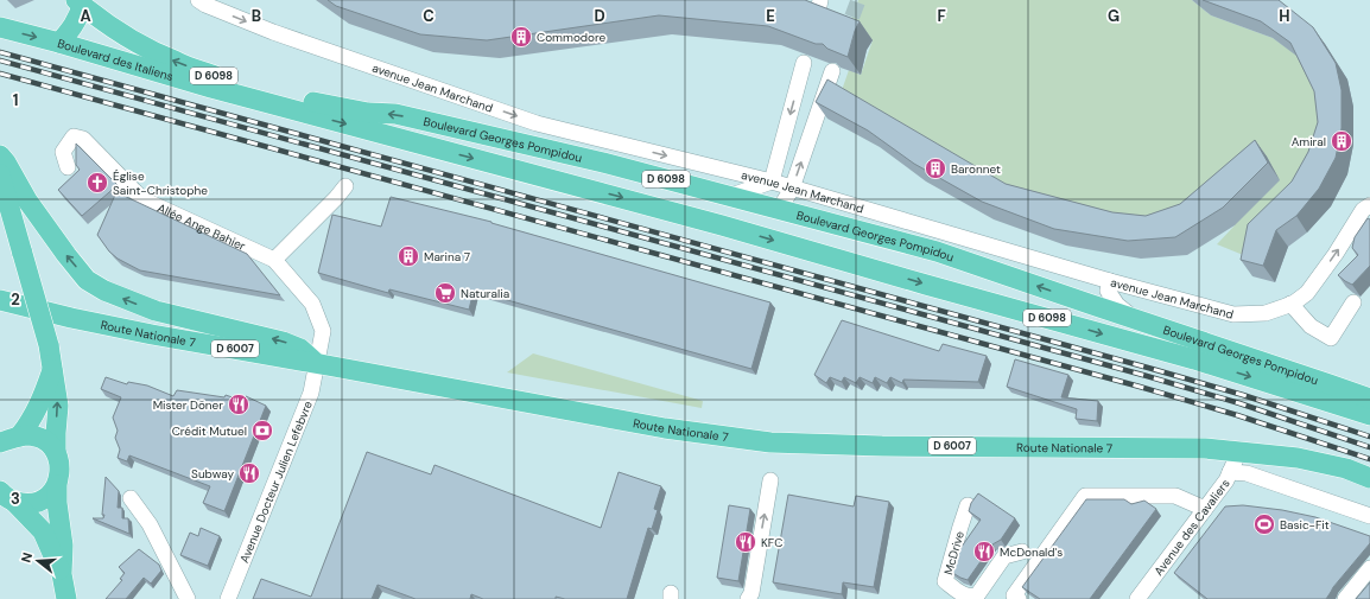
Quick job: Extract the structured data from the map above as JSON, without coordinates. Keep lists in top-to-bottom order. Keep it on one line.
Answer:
{"streets":{"main road":["Boulevard des Italiens","D 6098","Boulevard Georges Pompidou","Route Nationale 7","D 6007"],"street":["avenue Jean Marchand","Allée Ange Bahier","Avenue Docteur Julien Lefebvre","Avenue des Cavaliers","McDrive"]},"crossings":[["Boulevard des Italiens","Boulevard Georges Pompidou"],["Allée Ange Bahier","Avenue Docteur Julien Lefebvre"],["Route Nationale 7","Avenue Docteur Julien Lefebvre"],["Route Nationale 7","Avenue des Cavaliers"]],"one_way":["avenue Jean Marchand"],"places":{"building":["Commodore","Amiral","Baronnet","Marina 7"],"church":["Église Saint-Christophe"],"supermarket":["Naturalia"],"restaurant":["Mister Döner","Subway","KFC","McDonald's"],"bank":["Crédit Mutuel"],"sports":["Basic-Fit"]},"north":"left","grid":{"columns":["A","B","C","D","E","F","G","H"],"rows":["1","2","3"]}}
